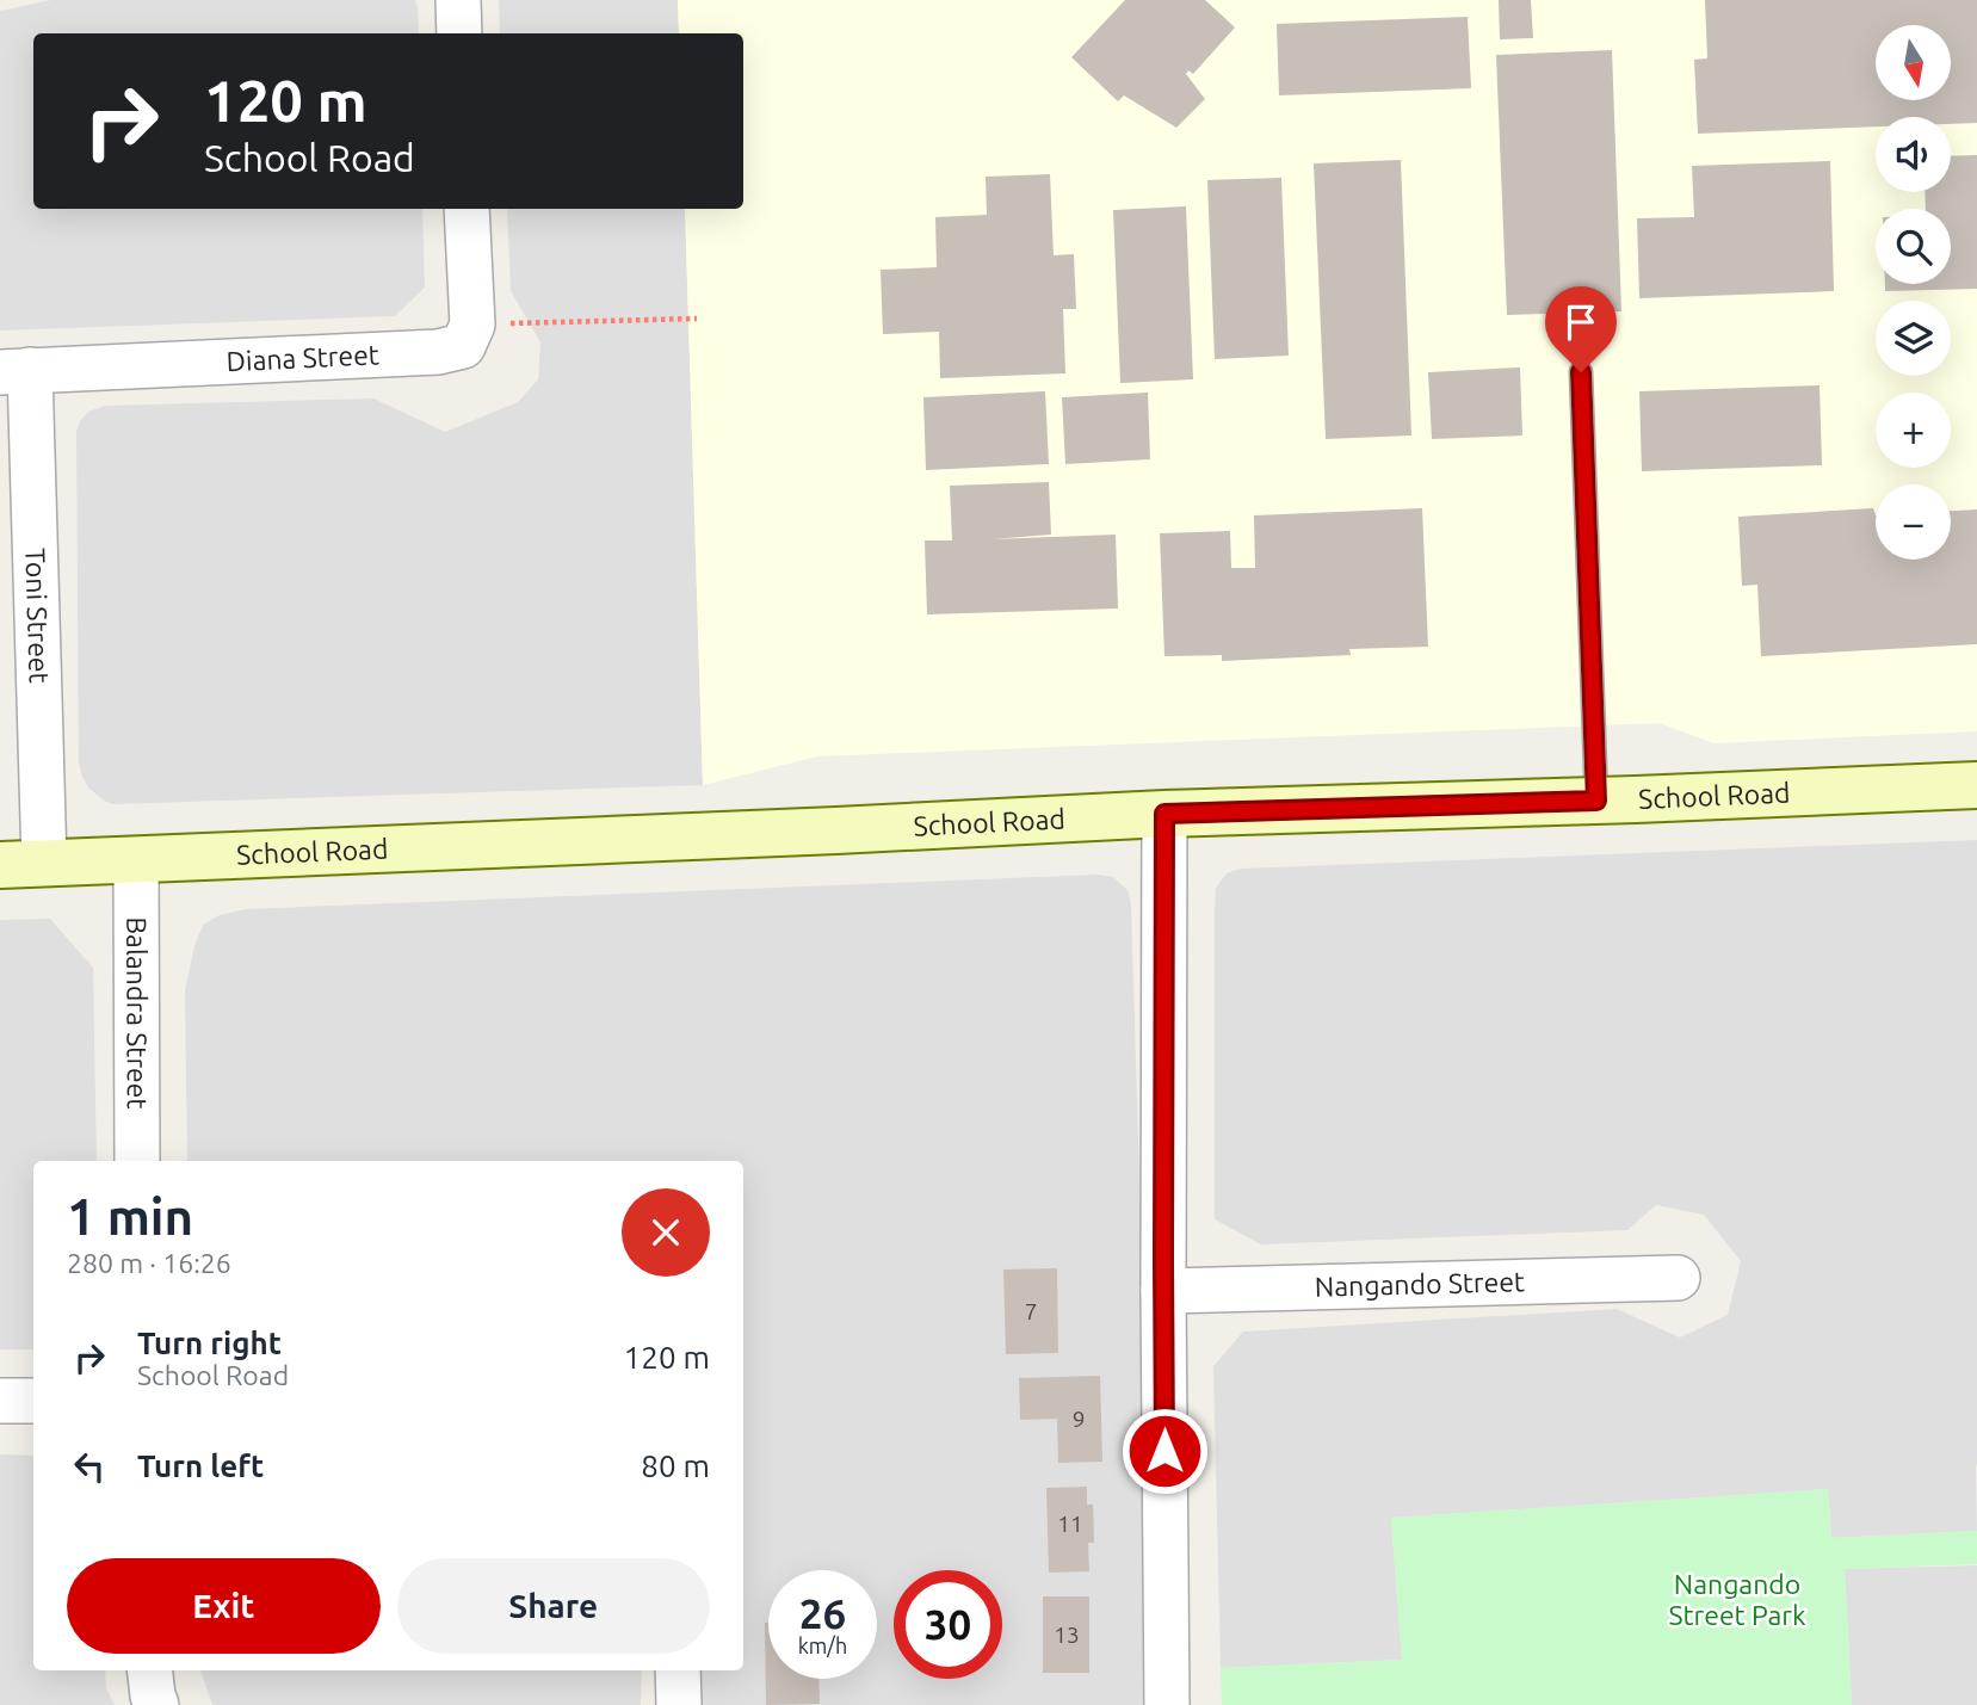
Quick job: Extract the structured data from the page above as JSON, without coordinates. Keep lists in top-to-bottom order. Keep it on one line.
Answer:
{"streets":{"street":["Diana Street","Toni Street","School Road","Balandra Street","Nangando Street"]},"crossings":[["Diana Street","Toni Street"],["Toni Street","School Road"],["School Road","Balandra Street"]],"parks":["Nangando Street Park"],"house_numbers":["7","9","11","13"],"north":"bottom","page":{"map_buttons":["+","−"],"turn":["120 m","School Road"],"heading":["1 min","280 m · 16:26"],"list":[{"name":"Turn right","note":"School Road","value":"120 m"},{"name":"Turn left","value":"80 m"}],"buttons":["Exit","Share"],"speed":"26 km/h","limit":"30"}}
